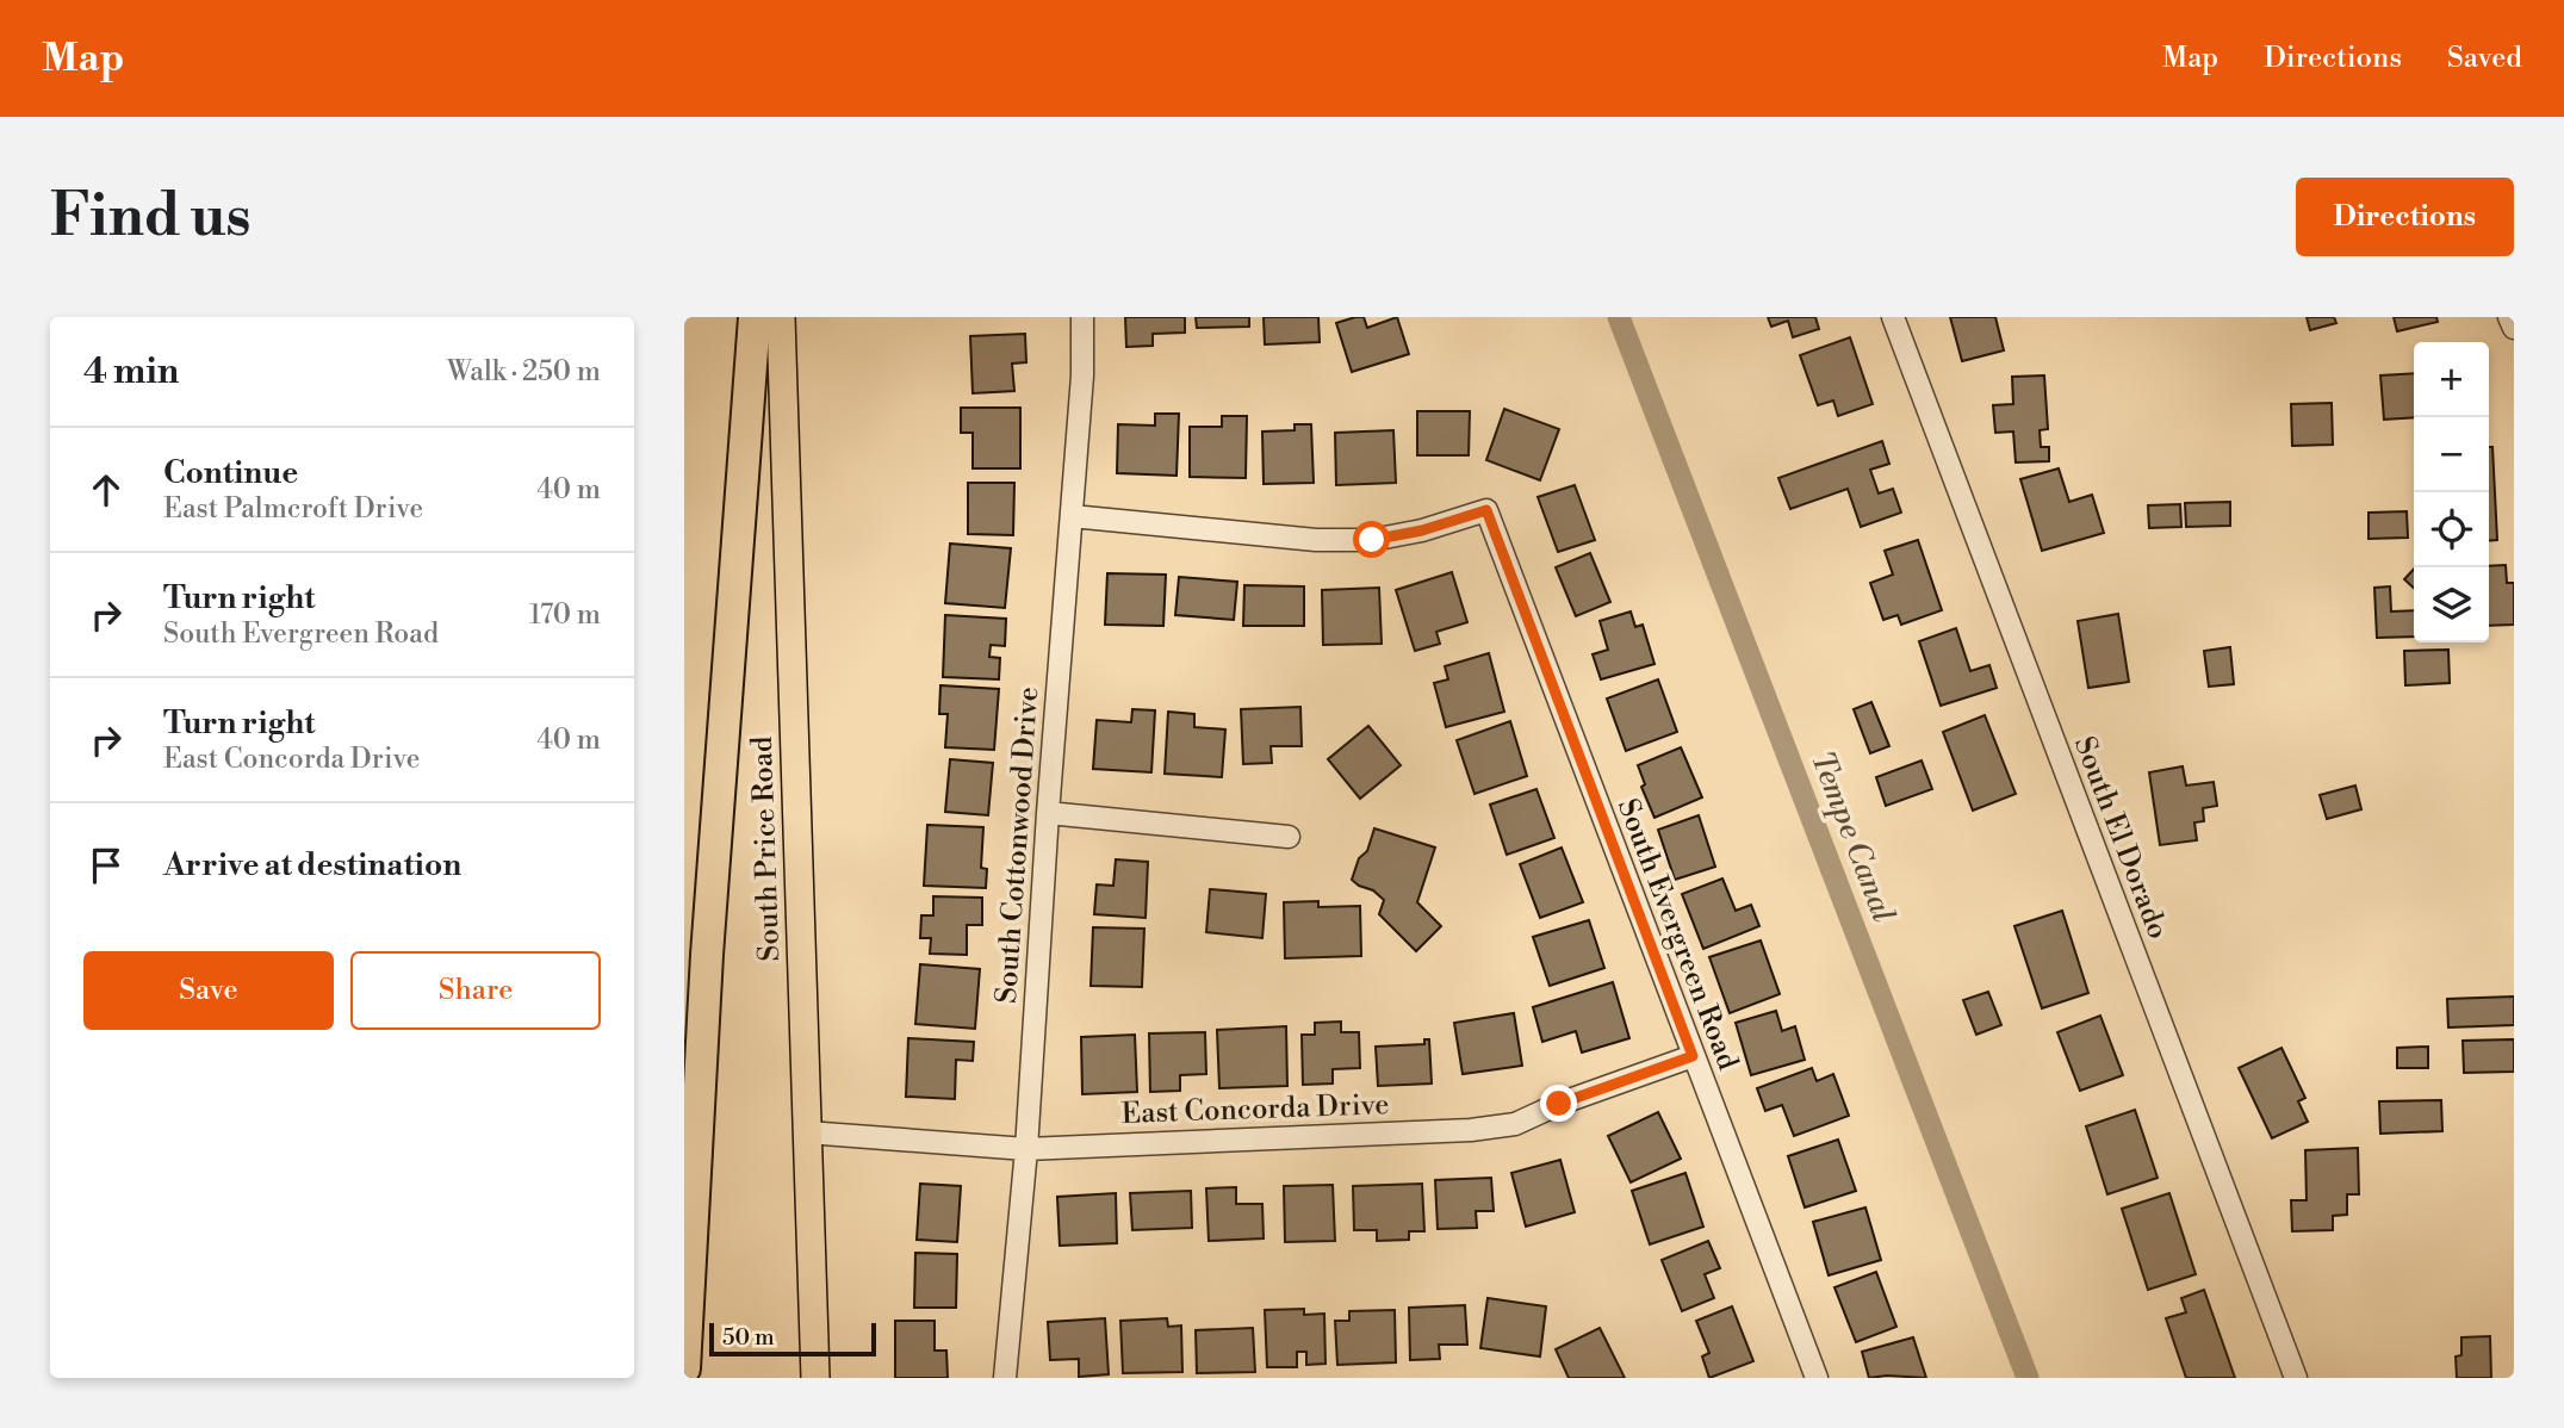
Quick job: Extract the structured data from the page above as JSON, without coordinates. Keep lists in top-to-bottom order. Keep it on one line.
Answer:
{"streets":{"main road":["South Price Road"],"street":["South El Dorado","South Cottonwood Drive","South Evergreen Road","East Concorda Drive"]},"crossings":[["South Cottonwood Drive","South Evergreen Road"],["South Cottonwood Drive","East Concorda Drive"],["South Price Road","East Concorda Drive"],["South Evergreen Road","East Concorda Drive"]],"water":["Tempe Canal"],"scale_bar":"50 m","page":{"header":"Map","nav":["Map","Directions","Saved"],"buttons":["Directions",["Save","Share"]],"title":"Find us","heading":["4 min","Walk · 250 m"],"map_buttons":["+","−"],"list":[["Continue","East Palmcroft Drive","40 m"],["Turn right","South Evergreen Road","170 m"],["Turn right","East Concorda Drive","40 m"],"Arrive at destination"],"scale":"50 m"}}
